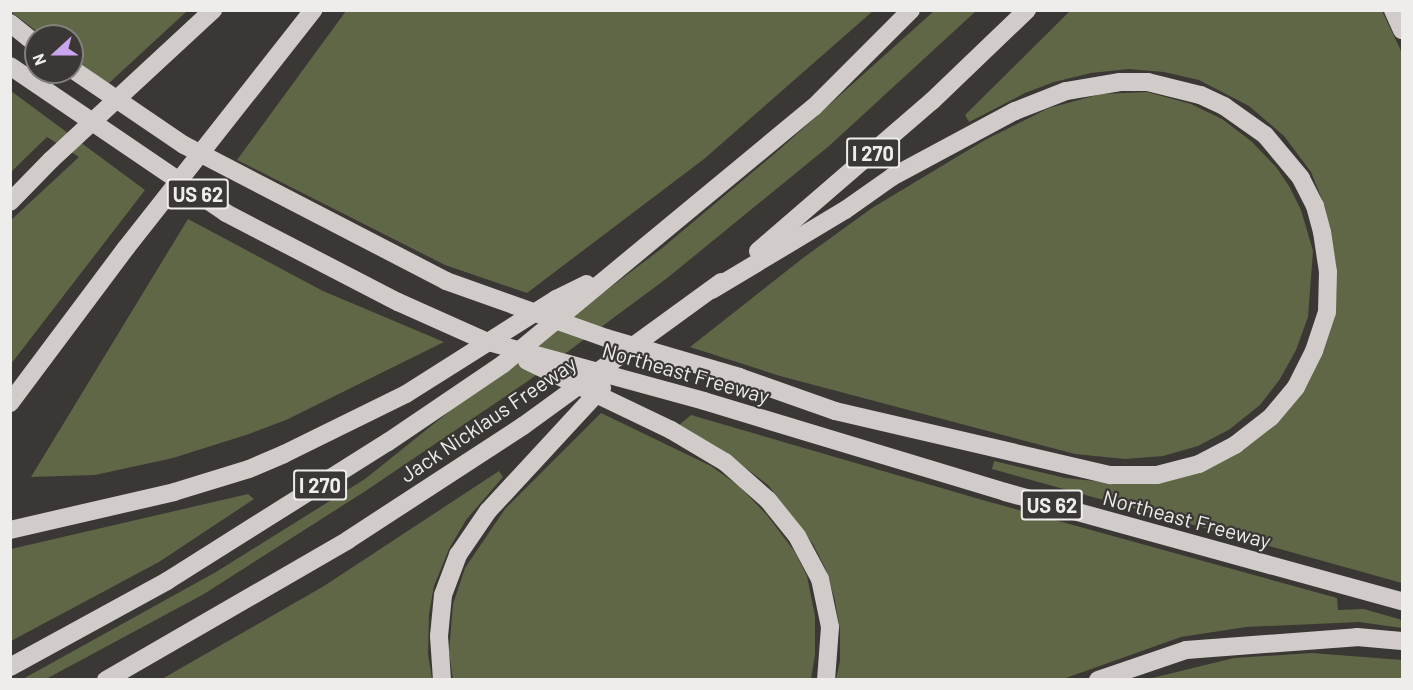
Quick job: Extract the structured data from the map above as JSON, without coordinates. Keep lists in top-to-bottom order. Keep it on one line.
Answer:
{"streets":{"highway":["I 270","US 62","Northeast Freeway","Jack Nicklaus Freeway"]},"north":"left"}
